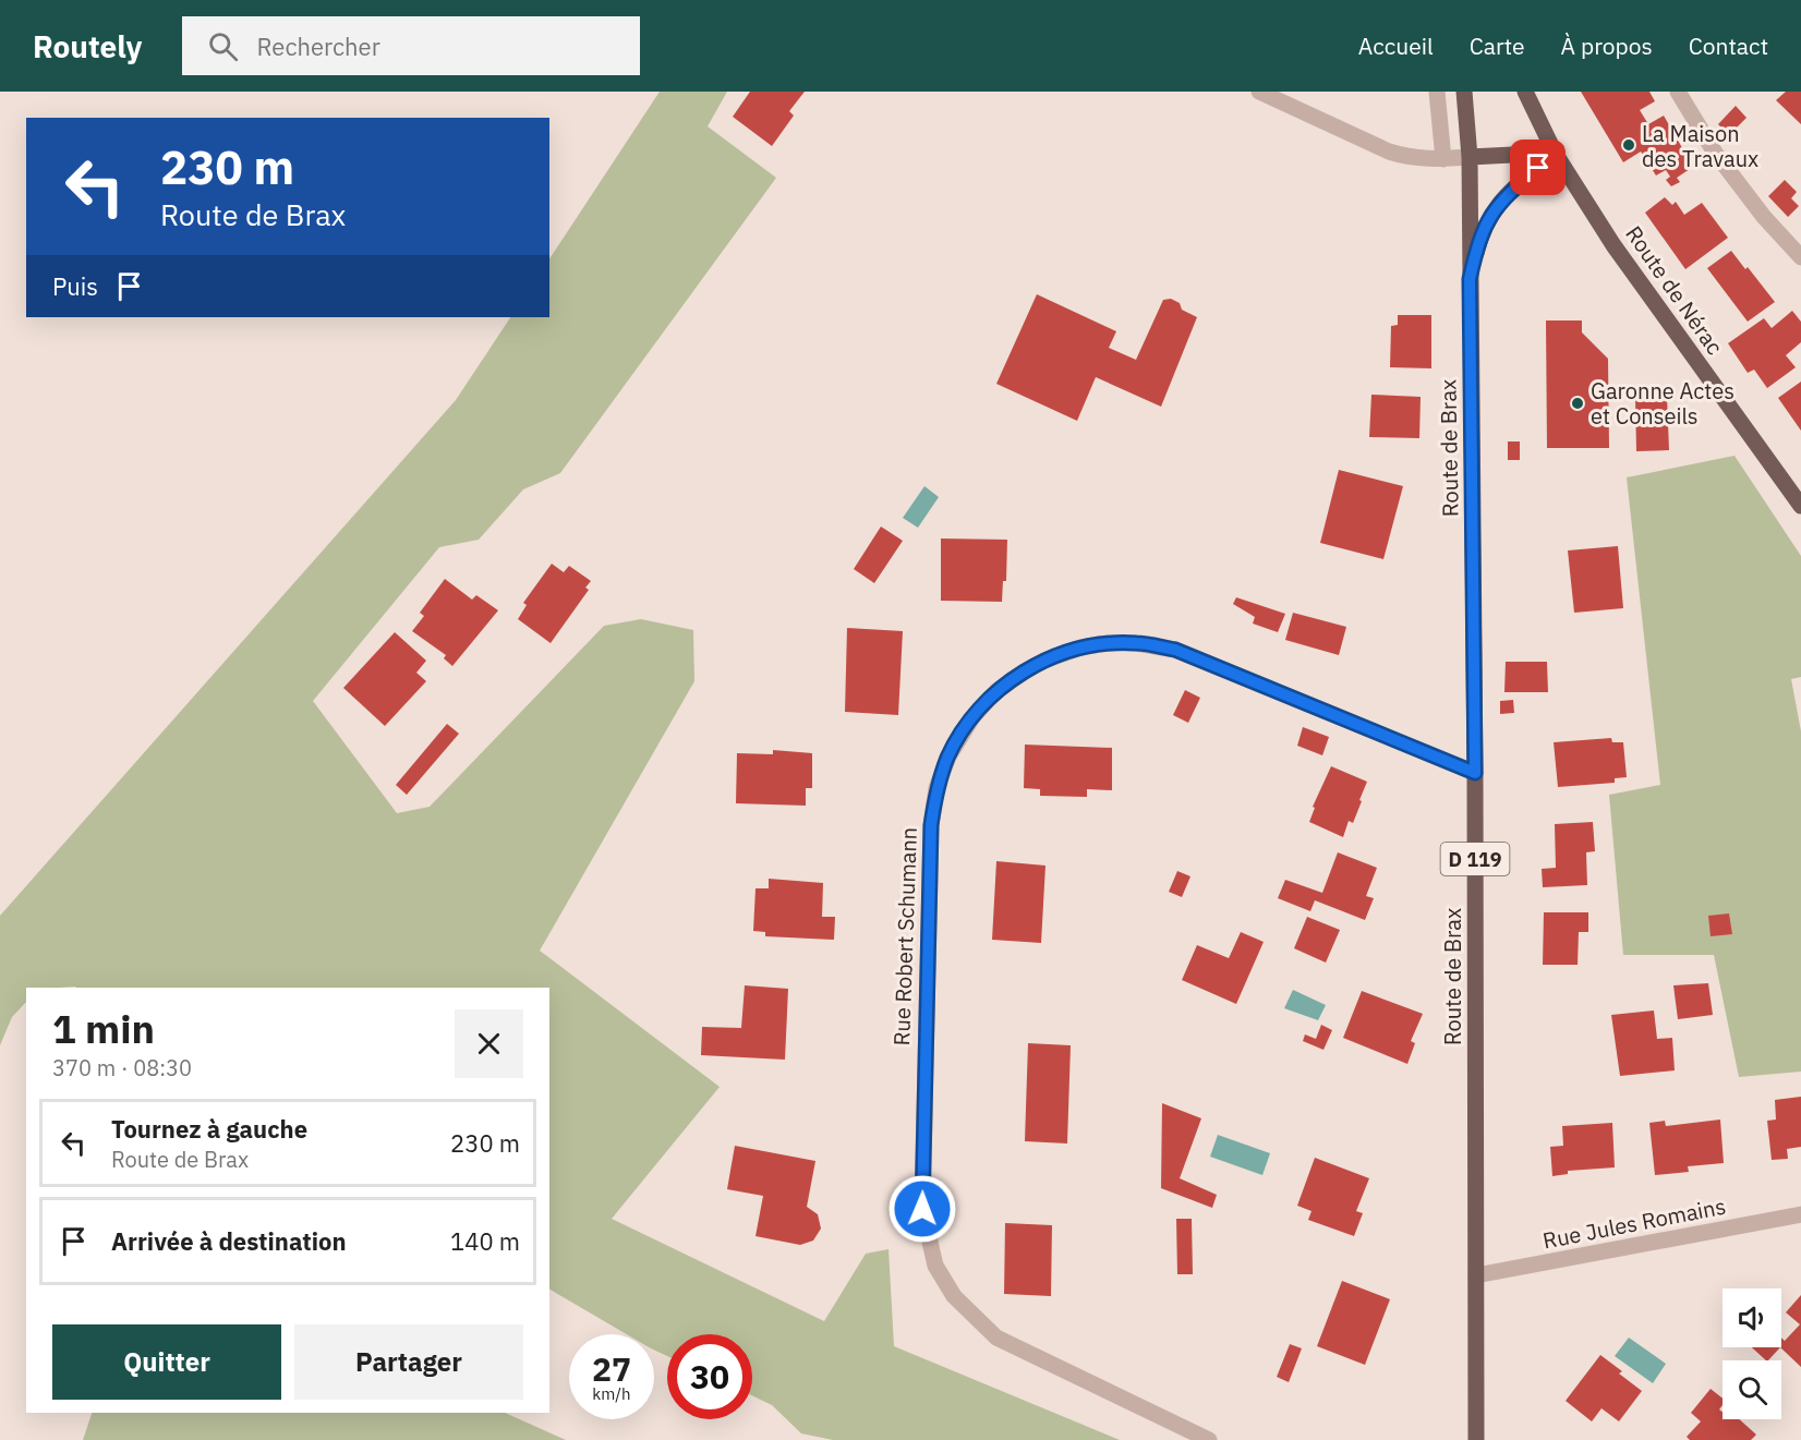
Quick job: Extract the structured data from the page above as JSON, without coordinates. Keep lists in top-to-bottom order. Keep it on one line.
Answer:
{"streets":{"main road":["Route de Nérac","Route de Brax","D 119"],"street":["Rue Robert Schumann","Rue Jules Romains"]},"crossings":[["Route de Nérac","Route de Brax"],["Route de Brax","D 119"],["Route de Brax","Rue Robert Schumann"],["Route de Brax","Rue Jules Romains"]],"places":["La Maison des Travaux","Garonne Actes et Conseils"],"page":{"header":"Routely","search":"Rechercher","nav":["Accueil","Carte","À propos","Contact"],"turn":["230 m","Route de Brax"],"then":"Puis","heading":["1 min","370 m · 08:30"],"list":[{"name":"Tournez à gauche","note":"Route de Brax","value":"230 m"},{"name":"Arrivée à destination","value":"140 m"}],"buttons":["Quitter","Partager"],"speed":"27 km/h","limit":"30"}}
